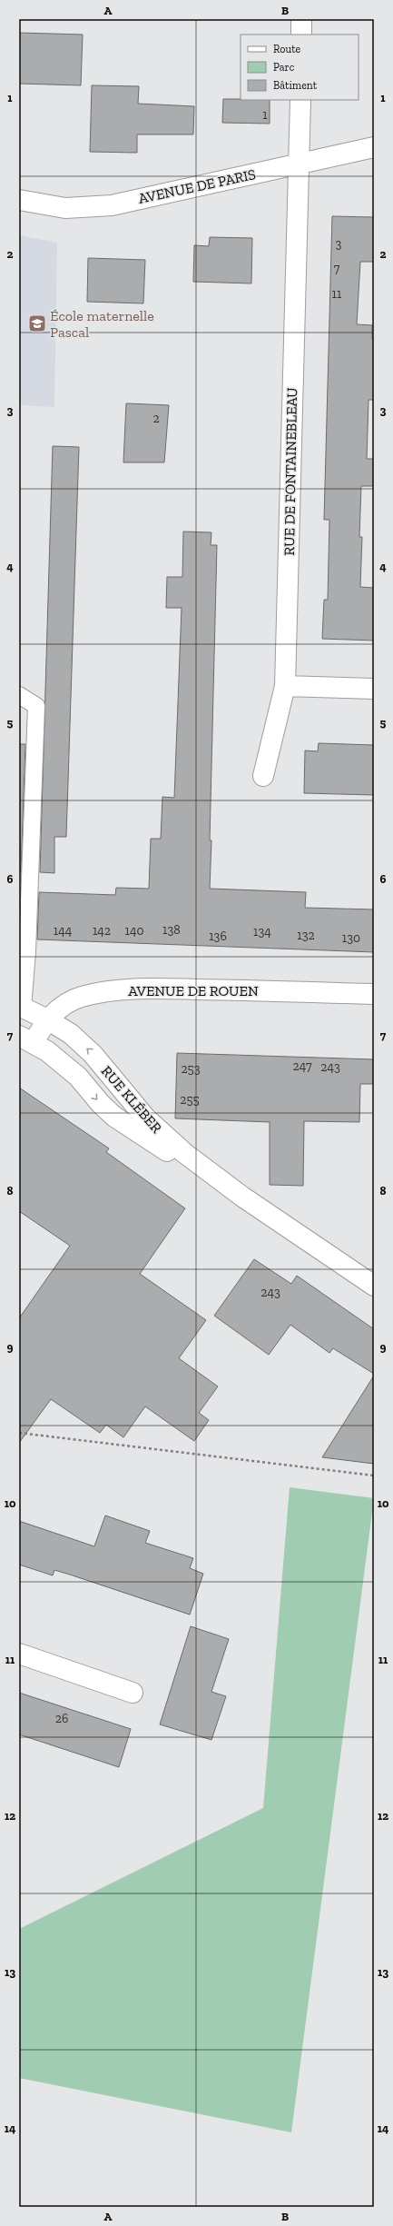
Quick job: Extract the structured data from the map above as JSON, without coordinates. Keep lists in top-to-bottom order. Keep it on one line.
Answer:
{"streets":{"street":["AVENUE DE PARIS","RUE DE FONTAINEBLEAU","AVENUE DE ROUEN","RUE KLÉBER"]},"crossings":[["AVENUE DE PARIS","RUE DE FONTAINEBLEAU"],["AVENUE DE ROUEN","RUE KLÉBER"]],"places":{"school or university":["École maternelle Pascal"]},"house_numbers":["1","3","7","11","2","138","144","142","140","134","132","136","130","247","243","253","255","243","26"],"legend":["Route","Parc","Bâtiment"],"grid":{"columns":["A","B"],"rows":["1","2","3","4","5","6","7","8","9","10","11","12","13","14"]}}
